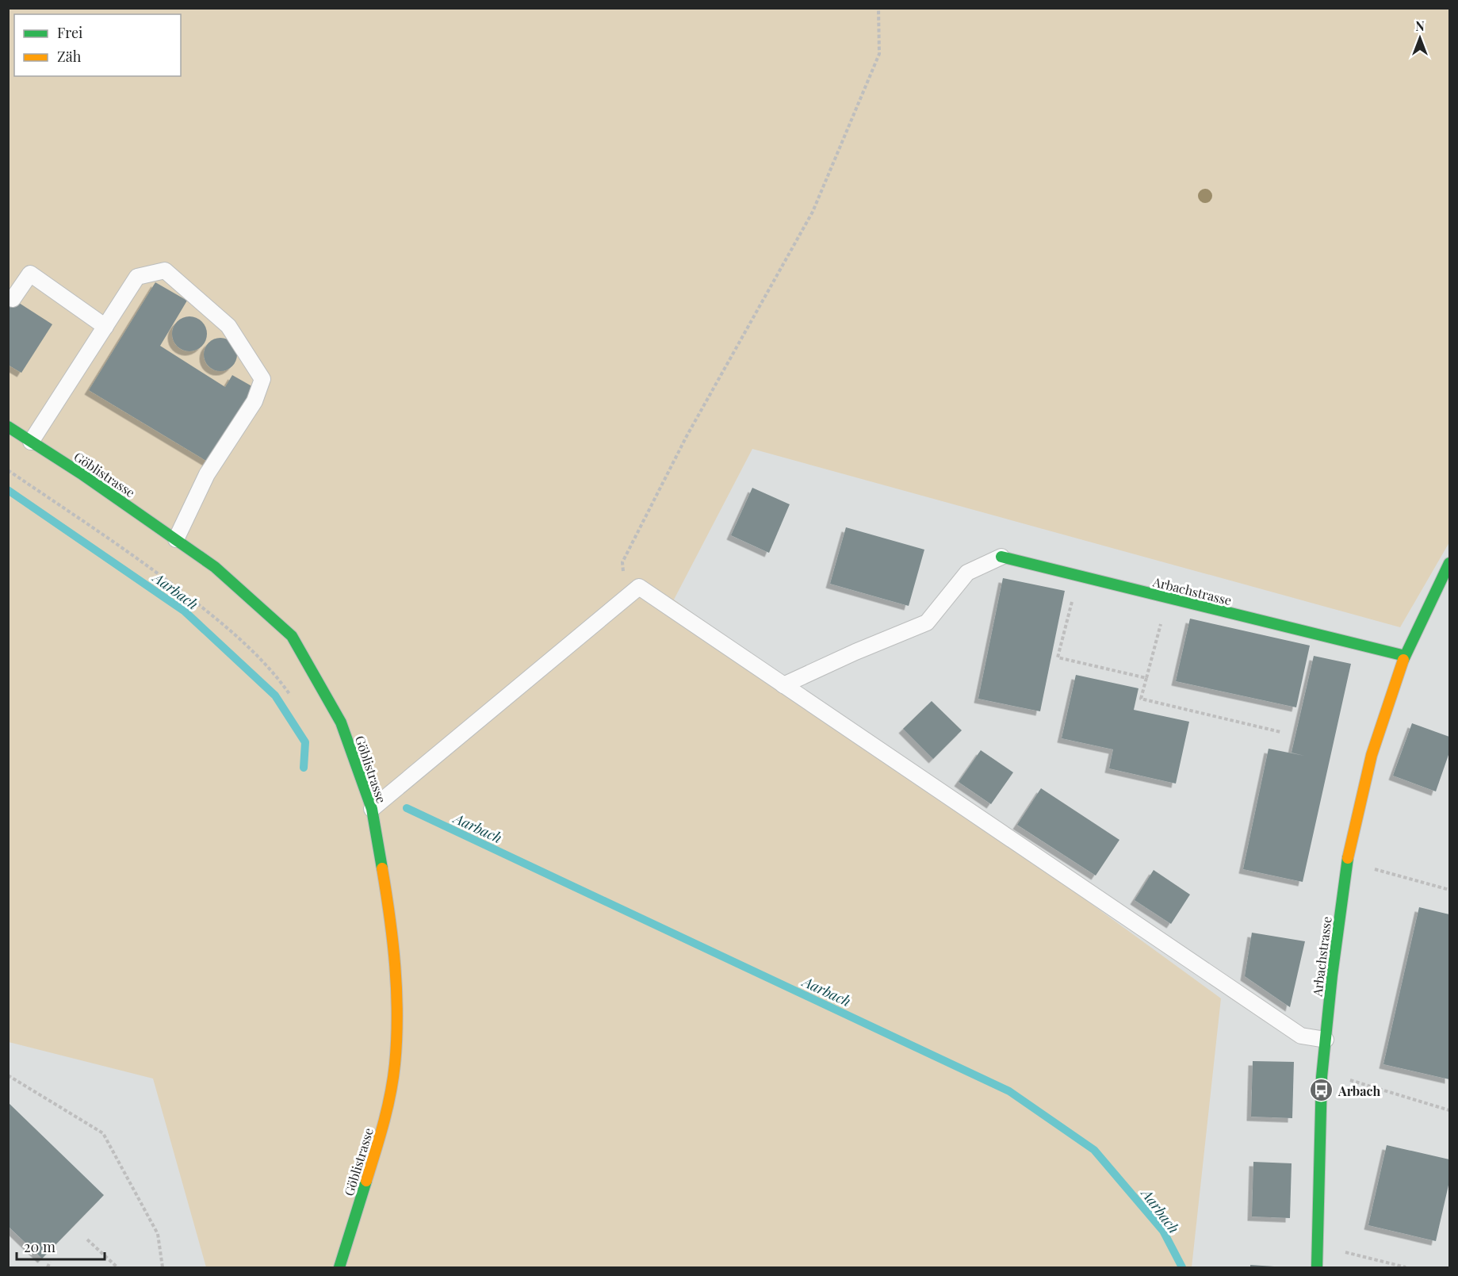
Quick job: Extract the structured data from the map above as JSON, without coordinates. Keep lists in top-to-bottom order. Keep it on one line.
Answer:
{"streets":{"street":["Göblistrasse","Arbachstrasse"]},"water":["Aarbach"],"places":{"bus stop":["Arbach"]},"legend":["Frei","Zäh"],"scale_bar":"20 m","north":"top"}
